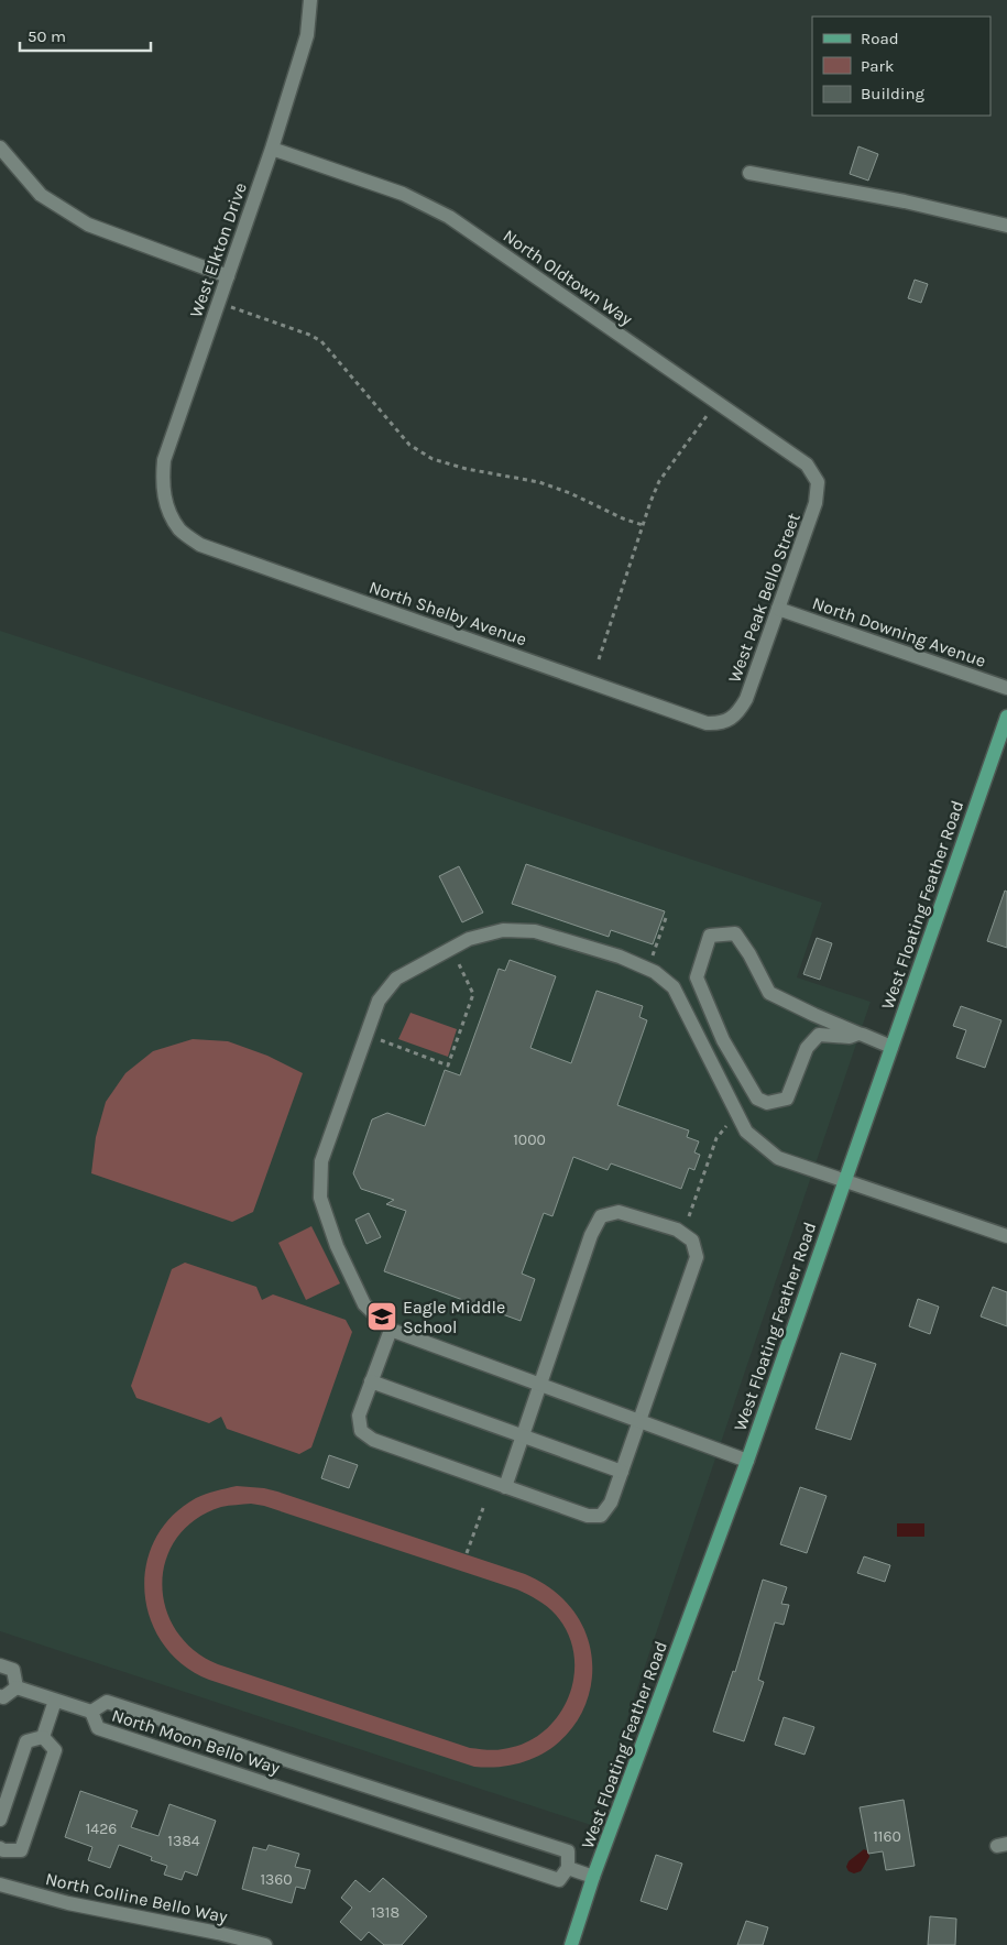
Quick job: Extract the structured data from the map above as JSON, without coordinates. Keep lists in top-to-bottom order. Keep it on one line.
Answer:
{"streets":{"main road":["West Floating Feather Road"],"street":["West Elkton Drive","North Oldtown Way","West Peak Bello Street","North Shelby Avenue","North Downing Avenue","North Moon Bello Way","North Colline Bello Way"]},"crossings":[["West Elkton Drive","North Oldtown Way"],["West Elkton Drive","North Shelby Avenue"],["North Oldtown Way","West Peak Bello Street"],["West Peak Bello Street","North Shelby Avenue"],["West Peak Bello Street","North Downing Avenue"]],"places":{"school or university":["Eagle Middle School"]},"house_numbers":["1000","1426","1160","1384","1360","1318"],"legend":["Road","Park","Building"],"scale_bar":"50 m"}
